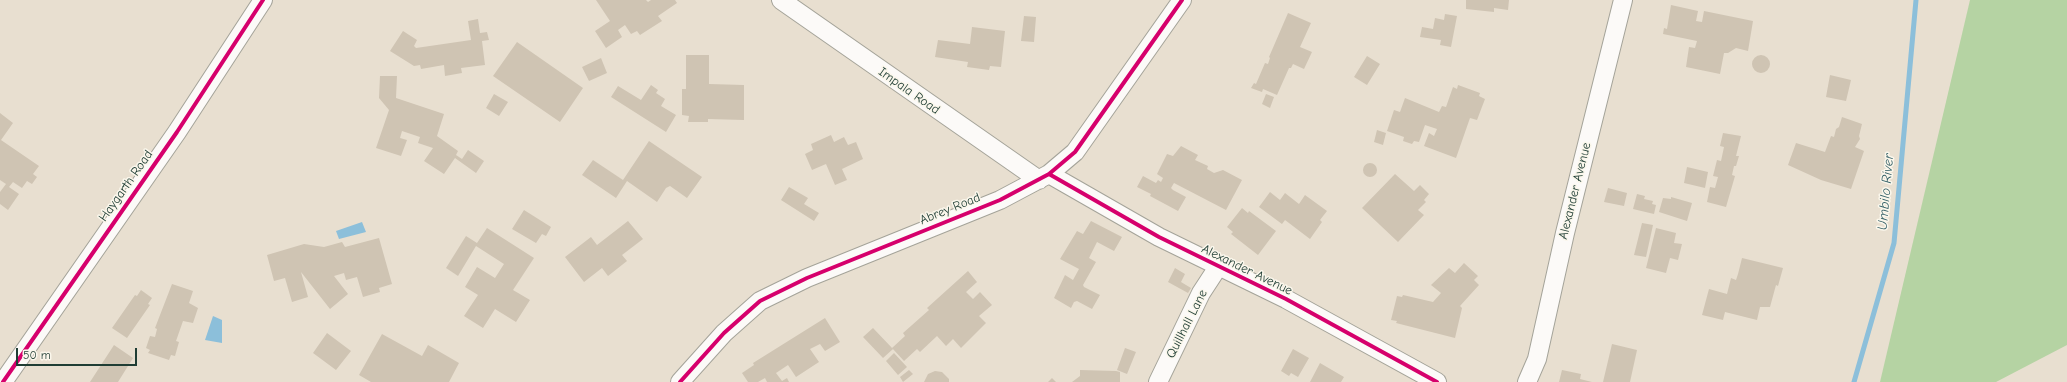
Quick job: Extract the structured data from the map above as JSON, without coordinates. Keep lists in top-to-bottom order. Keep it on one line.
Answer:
{"streets":{"street":["Impala Road","Haygarth Road","Alexander Avenue","Abrey Road","Quillhall Lane"]},"crossings":[["Impala Road","Alexander Avenue"],["Impala Road","Abrey Road"],["Alexander Avenue","Abrey Road"],["Alexander Avenue","Quillhall Lane"]],"water":["Umbilo River"],"scale_bar":"50 m"}
